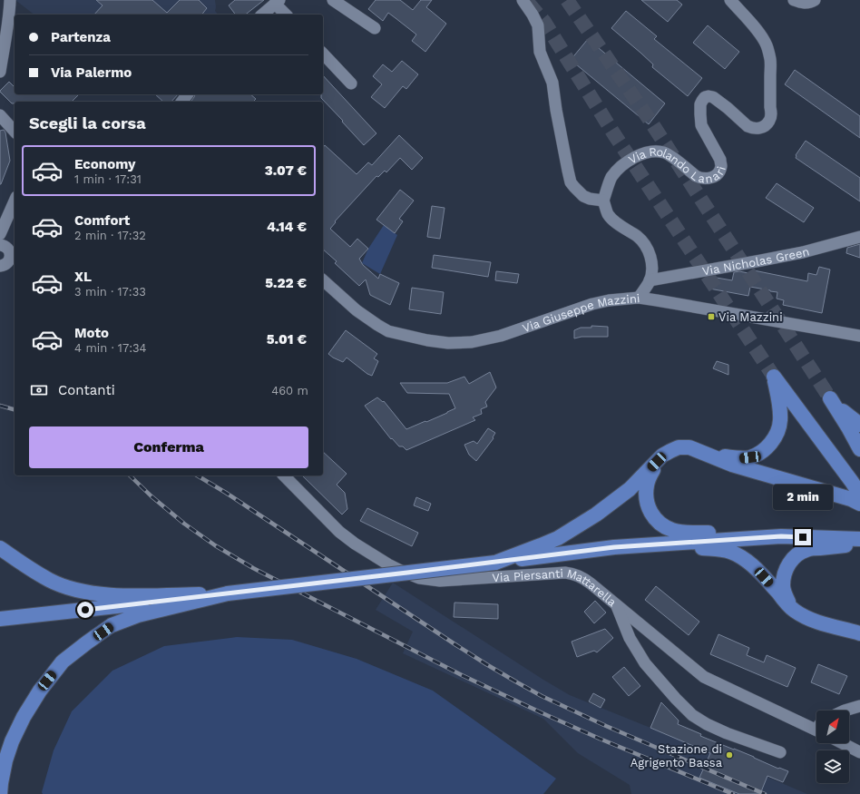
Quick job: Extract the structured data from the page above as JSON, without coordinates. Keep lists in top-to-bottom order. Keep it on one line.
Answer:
{"streets":{"street":["Via Rolando Lanari","Via Nicholas Green","Via Giuseppe Mazzini","Via Piersanti Mattarella"]},"places":{"transit":["Via Mazzini"],"other":["Stazione di Agrigento Bassa"]},"north":"top right","page":{"banner":["Partenza","Via Palermo"],"heading":"Scegli la corsa","list":[{"name":"Economy","note":"1 min · 17:31","value":"3.07 €"},{"name":"Comfort","note":"2 min · 17:32","value":"4.14 €"},{"name":"XL","note":"3 min · 17:33","value":"5.22 €"},{"name":"Moto","note":"4 min · 17:34","value":"5.01 €"}],"pay":["Contanti","460 m"],"buttons":"Conferma","bubble":"2 min"}}
